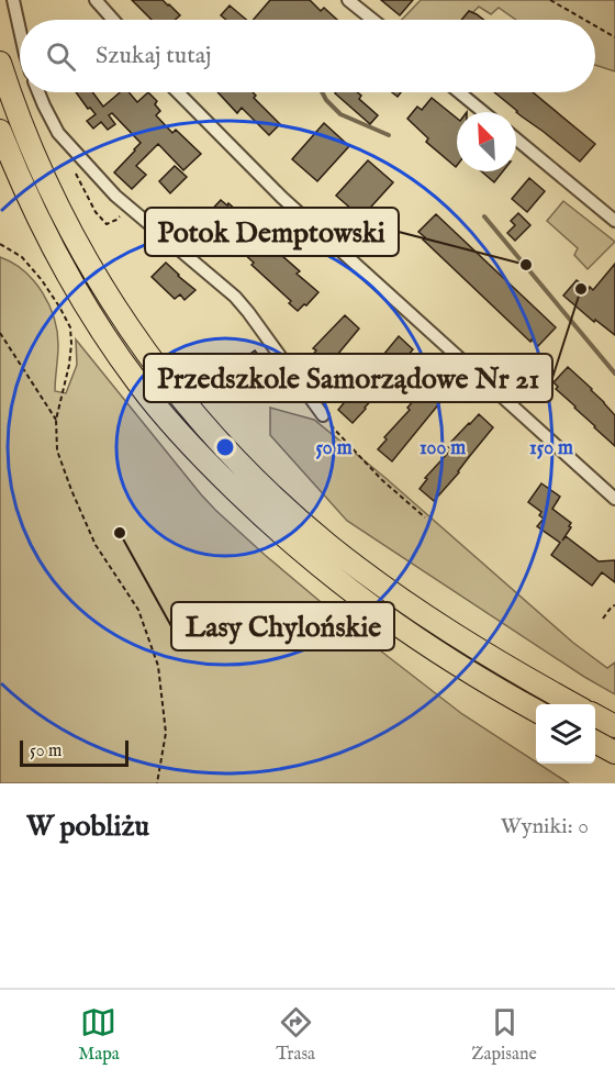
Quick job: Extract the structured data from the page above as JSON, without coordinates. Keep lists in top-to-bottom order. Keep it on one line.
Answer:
{"places":["Potok Demptowski","Przedszkole Samorządowe Nr 21","Lasy Chylońskie"],"scale_bar":"50 m","north":"top left","page":{"search":"Szukaj tutaj","scale":"50 m","heading":["W pobliżu","Wyniki: 0"],"nav":["Mapa","Trasa","Zapisane"]},"rings":["50 m","100 m","150 m"]}
